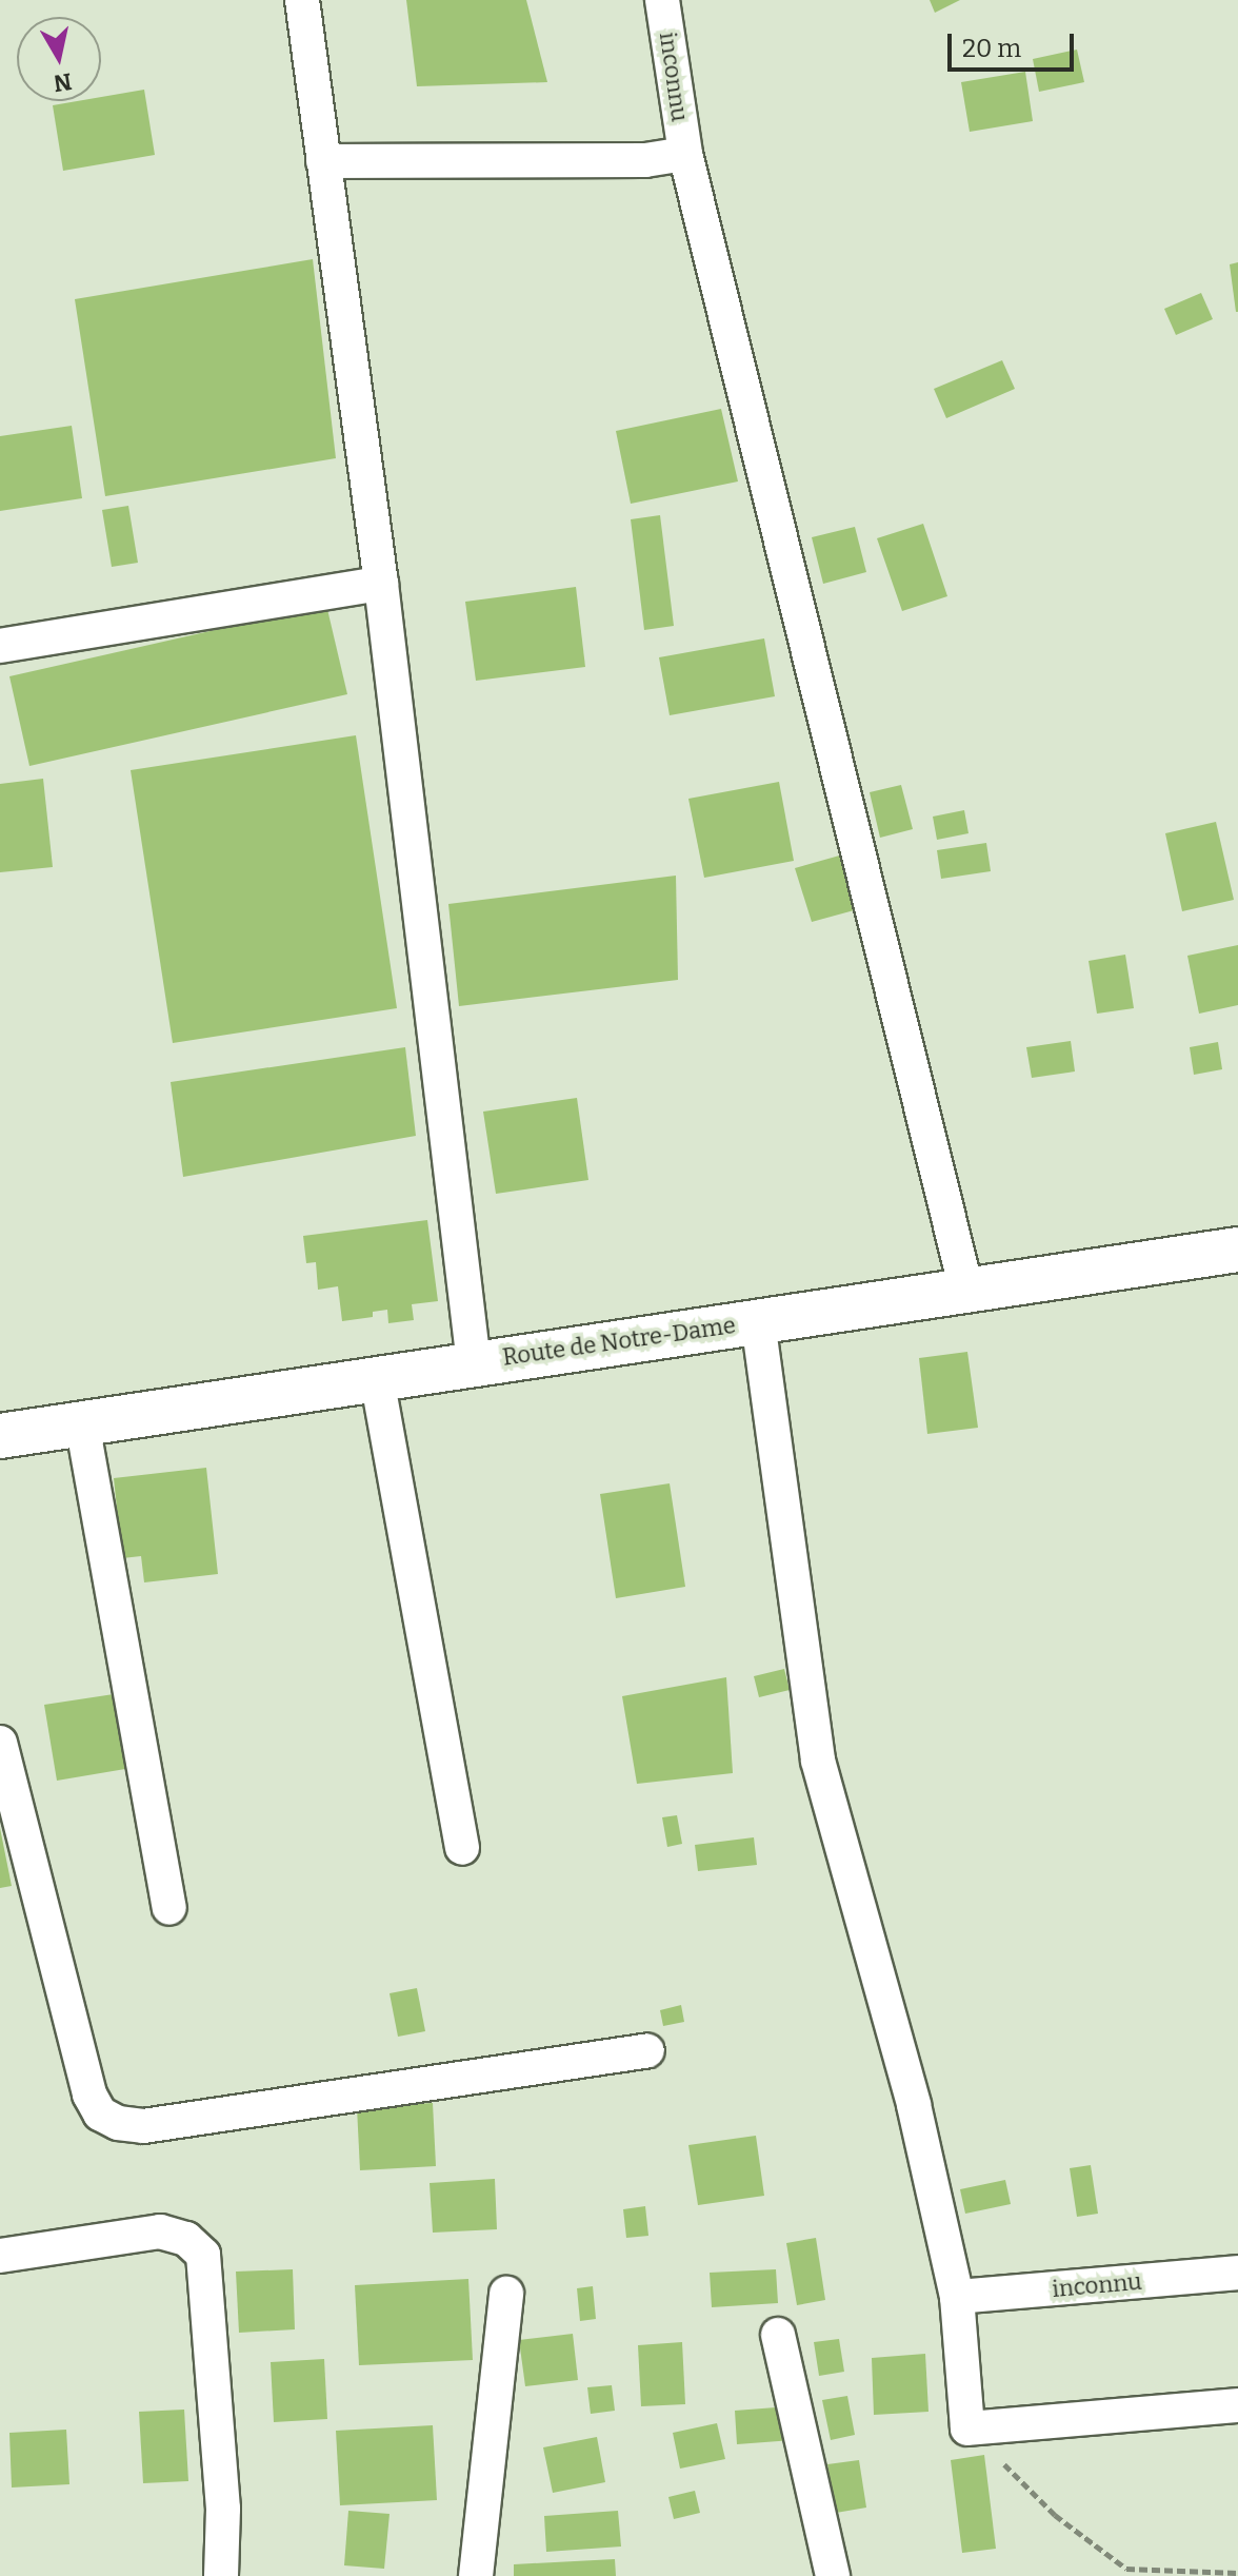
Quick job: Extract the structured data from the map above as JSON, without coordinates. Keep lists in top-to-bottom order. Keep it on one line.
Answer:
{"streets":{"street":["inconnu","Route de Notre-Dame"]},"crossings":[["inconnu","Route de Notre-Dame"]],"scale_bar":"20 m","north":"bottom"}
